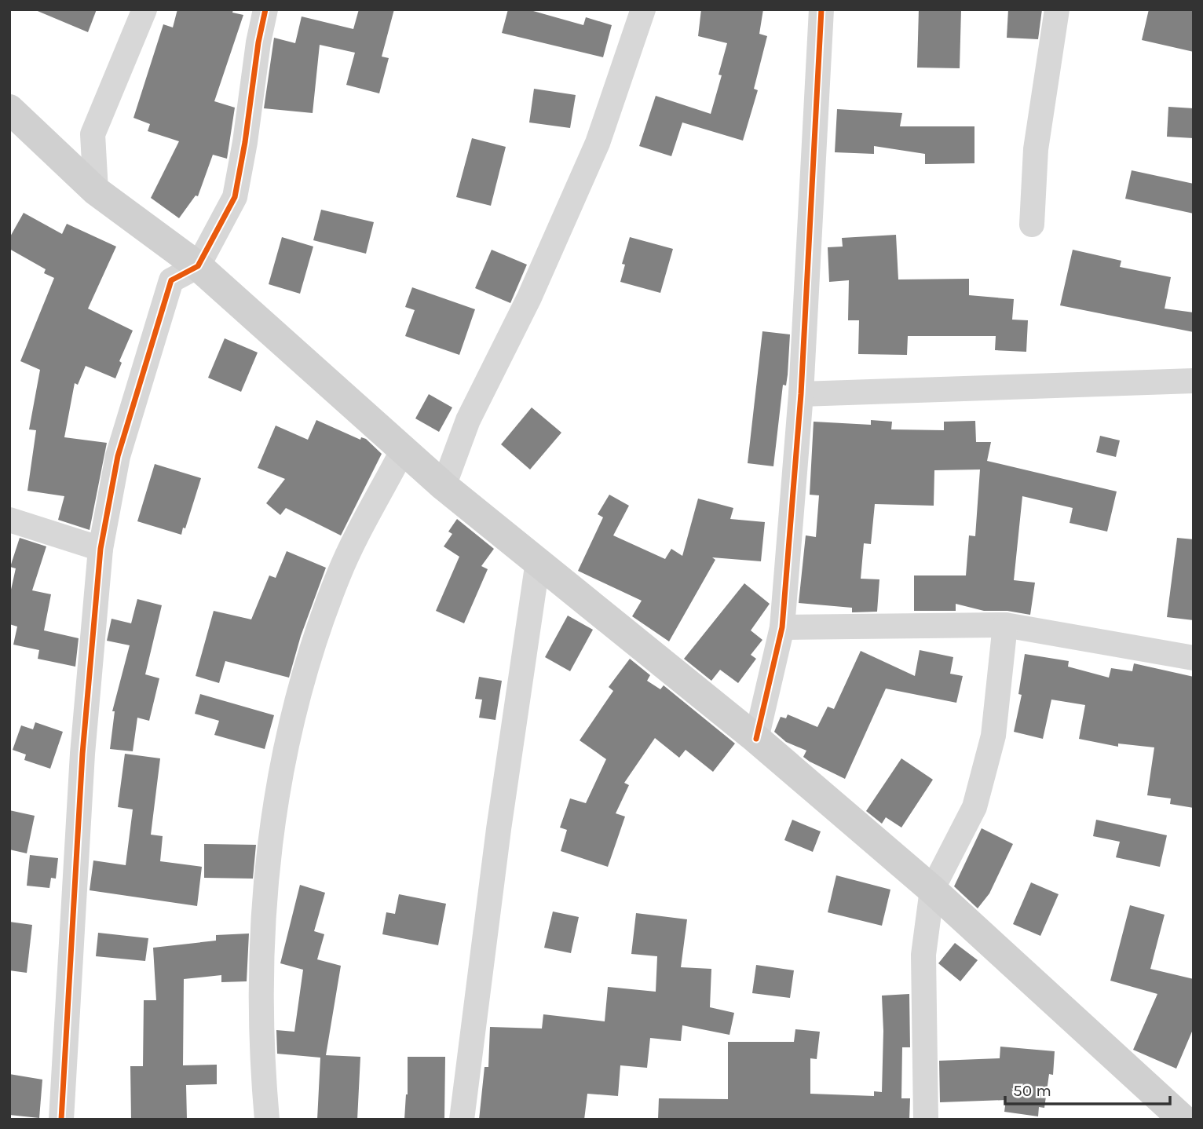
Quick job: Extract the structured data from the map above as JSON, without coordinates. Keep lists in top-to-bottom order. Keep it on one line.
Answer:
{"scale_bar":"50 m"}
